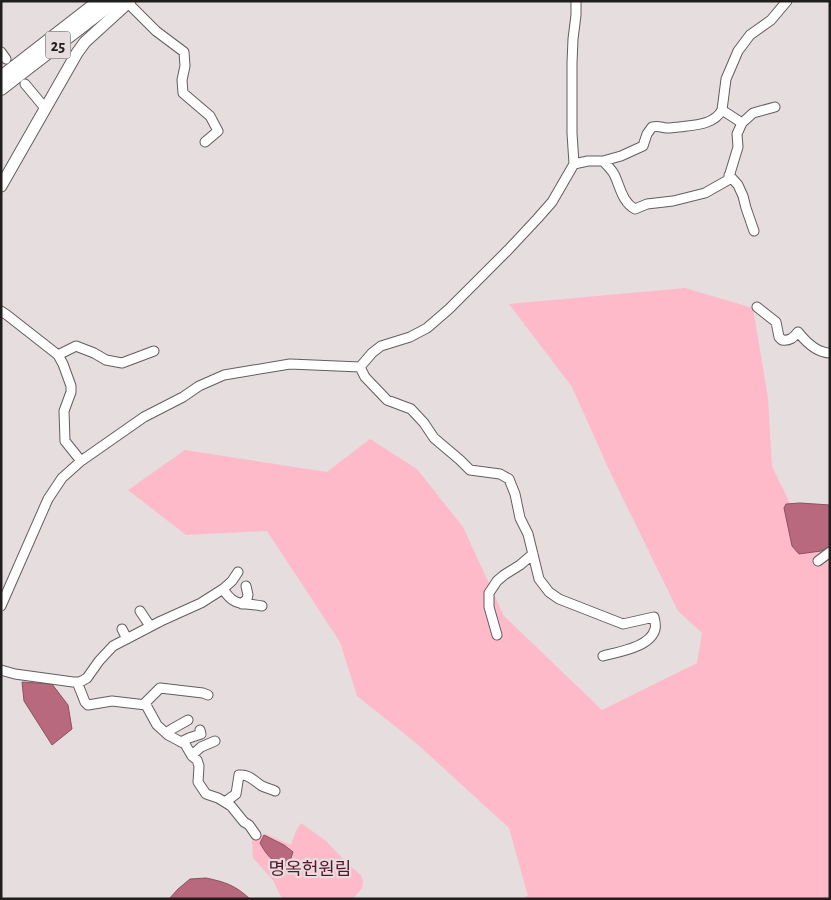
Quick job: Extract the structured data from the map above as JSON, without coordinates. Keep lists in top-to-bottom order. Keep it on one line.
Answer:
{"streets":{"highway":["25"]},"parks":["명옥헌원림"]}
